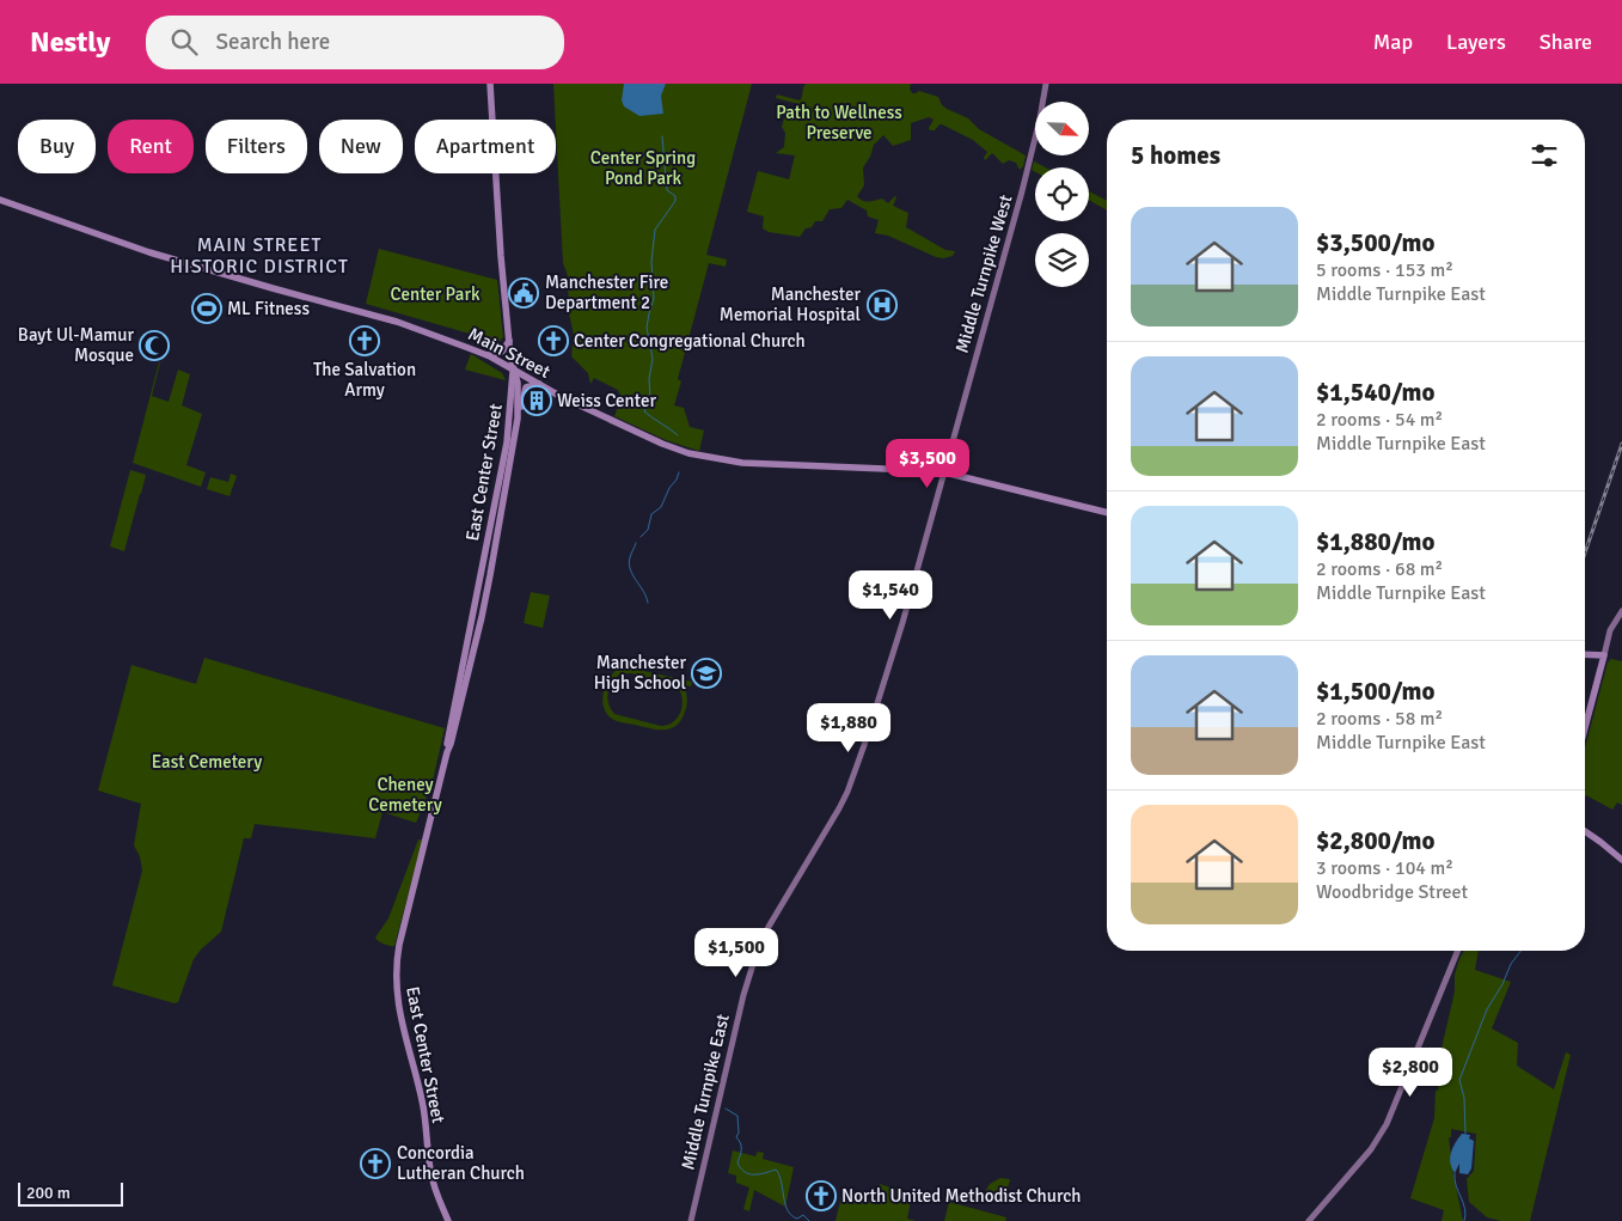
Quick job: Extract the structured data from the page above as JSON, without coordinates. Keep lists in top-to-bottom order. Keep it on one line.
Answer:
{"streets":{"main road":["Middle Turnpike West","Main Street","East Center Street","Middle Turnpike East"]},"crossings":[["Middle Turnpike West","Main Street"],["Middle Turnpike West","Middle Turnpike East"],["Main Street","East Center Street"],["Main Street","Middle Turnpike East"]],"districts":["MAIN STREET HISTORIC DISTRICT"],"parks":["Path to Wellness Preserve","Center Spring Pond Park","Center Park","East Cemetery","Cheney Cemetery"],"places":{"public building":["Manchester Fire Department 2"],"hospital":["Manchester Memorial Hospital"],"sports":["ML Fitness"],"church":["The Salvation Army","Center Congregational Church","Concordia Lutheran Church","North United Methodist Church"],"mosque":["Bayt Ul-Mamur Mosque"],"building":["Weiss Center"],"school or university":["Manchester High School"]},"scale_bar":"200 m","north":"bottom right","page":{"header":"Nestly","search":"Search here","nav":["Map","Layers","Share"],"chip":["Buy","Rent","Filters","New","Apartment"],"heading":"5 homes","list":[{"name":"$3,500/mo","note":"5 rooms · 153 m² · Middle Turnpike East"},{"name":"$1,540/mo","note":"2 rooms · 54 m² · Middle Turnpike East"},{"name":"$1,880/mo","note":"2 rooms · 68 m² · Middle Turnpike East"},{"name":"$1,500/mo","note":"2 rooms · 58 m² · Middle Turnpike East"},{"name":"$2,800/mo","note":"3 rooms · 104 m² · Woodbridge Street"}],"price":["$3,500","$1,540","$1,880","$1,500","$2,800"],"scale":"200 m"}}
